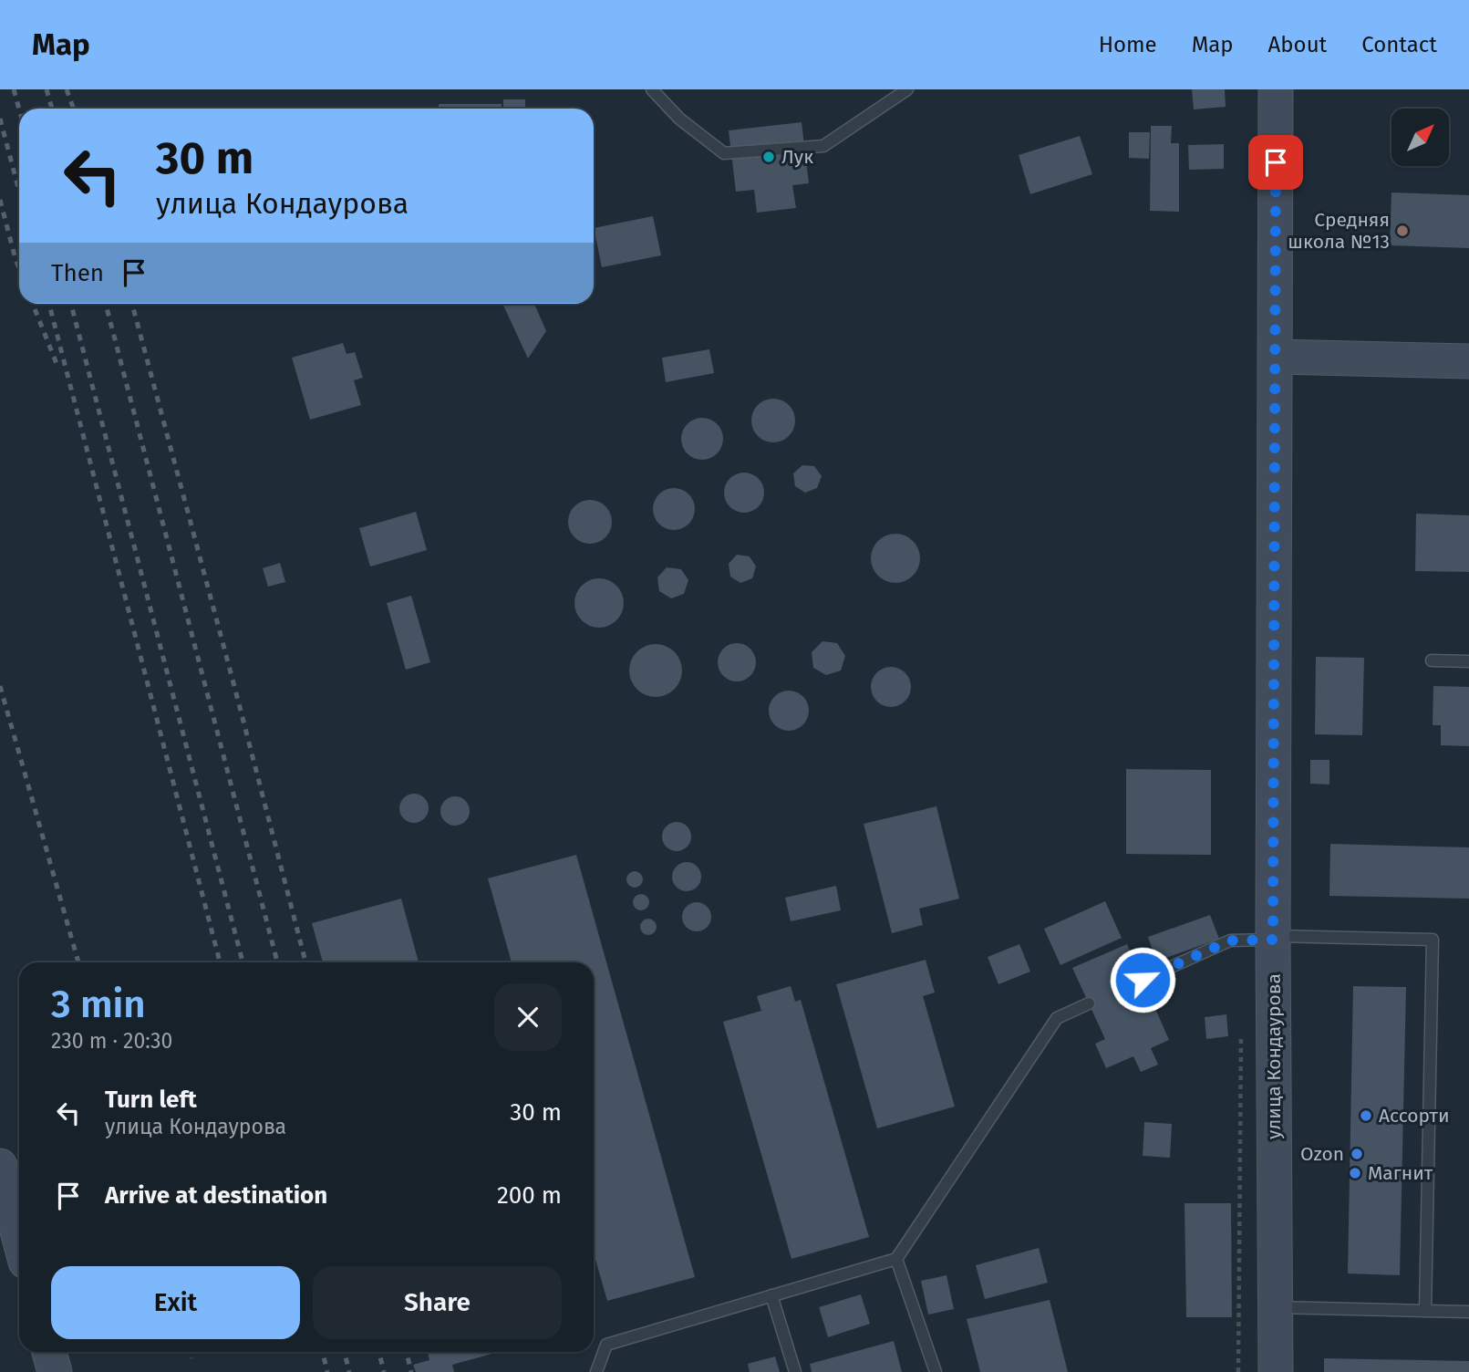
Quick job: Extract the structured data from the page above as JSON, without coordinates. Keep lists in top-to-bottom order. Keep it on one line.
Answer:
{"streets":{"street":["улица Кондаурова"]},"places":["Лук","Средняя школа №13","Ассорти","Ozon","Магнит"],"north":"top right","page":{"header":"Map","nav":["Home","Map","About","Contact"],"turn":["30 m","улица Кондаурова"],"then":"Then","heading":["3 min","230 m · 20:30"],"list":[{"name":"Turn left","note":"улица Кондаурова","value":"30 m"},{"name":"Arrive at destination","value":"200 m"}],"buttons":["Exit","Share"]}}
